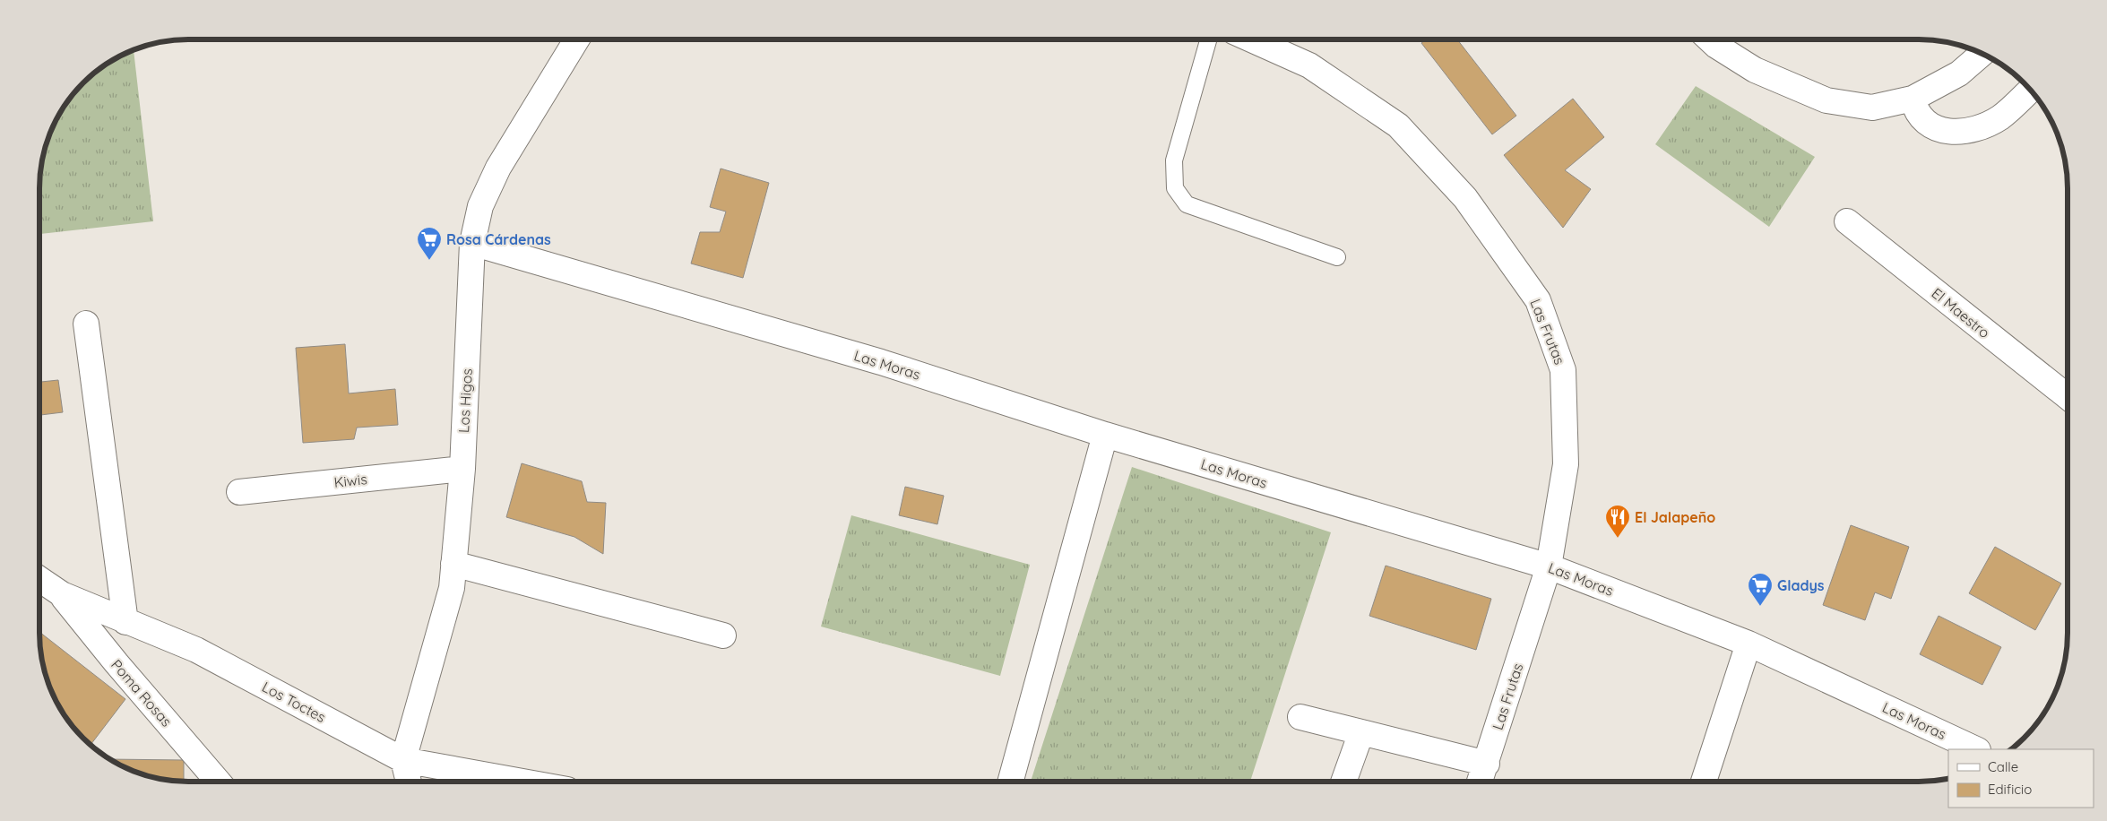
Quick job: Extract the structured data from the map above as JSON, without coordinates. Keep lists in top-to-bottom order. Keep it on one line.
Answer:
{"streets":{"street":["El Maestro","Las Frutas","Las Moras","Los Higos","Kiwis","Poma Rosas","Los Toctes"]},"crossings":[["Las Frutas","Las Moras"],["Las Moras","Los Higos"],["Los Higos","Kiwis"],["Los Higos","Los Toctes"],["Poma Rosas","Los Toctes"]],"places":{"supermarket":["Rosa Cárdenas","Gladys"],"restaurant":["El Jalapeño"]},"legend":["Calle","Edificio"]}
